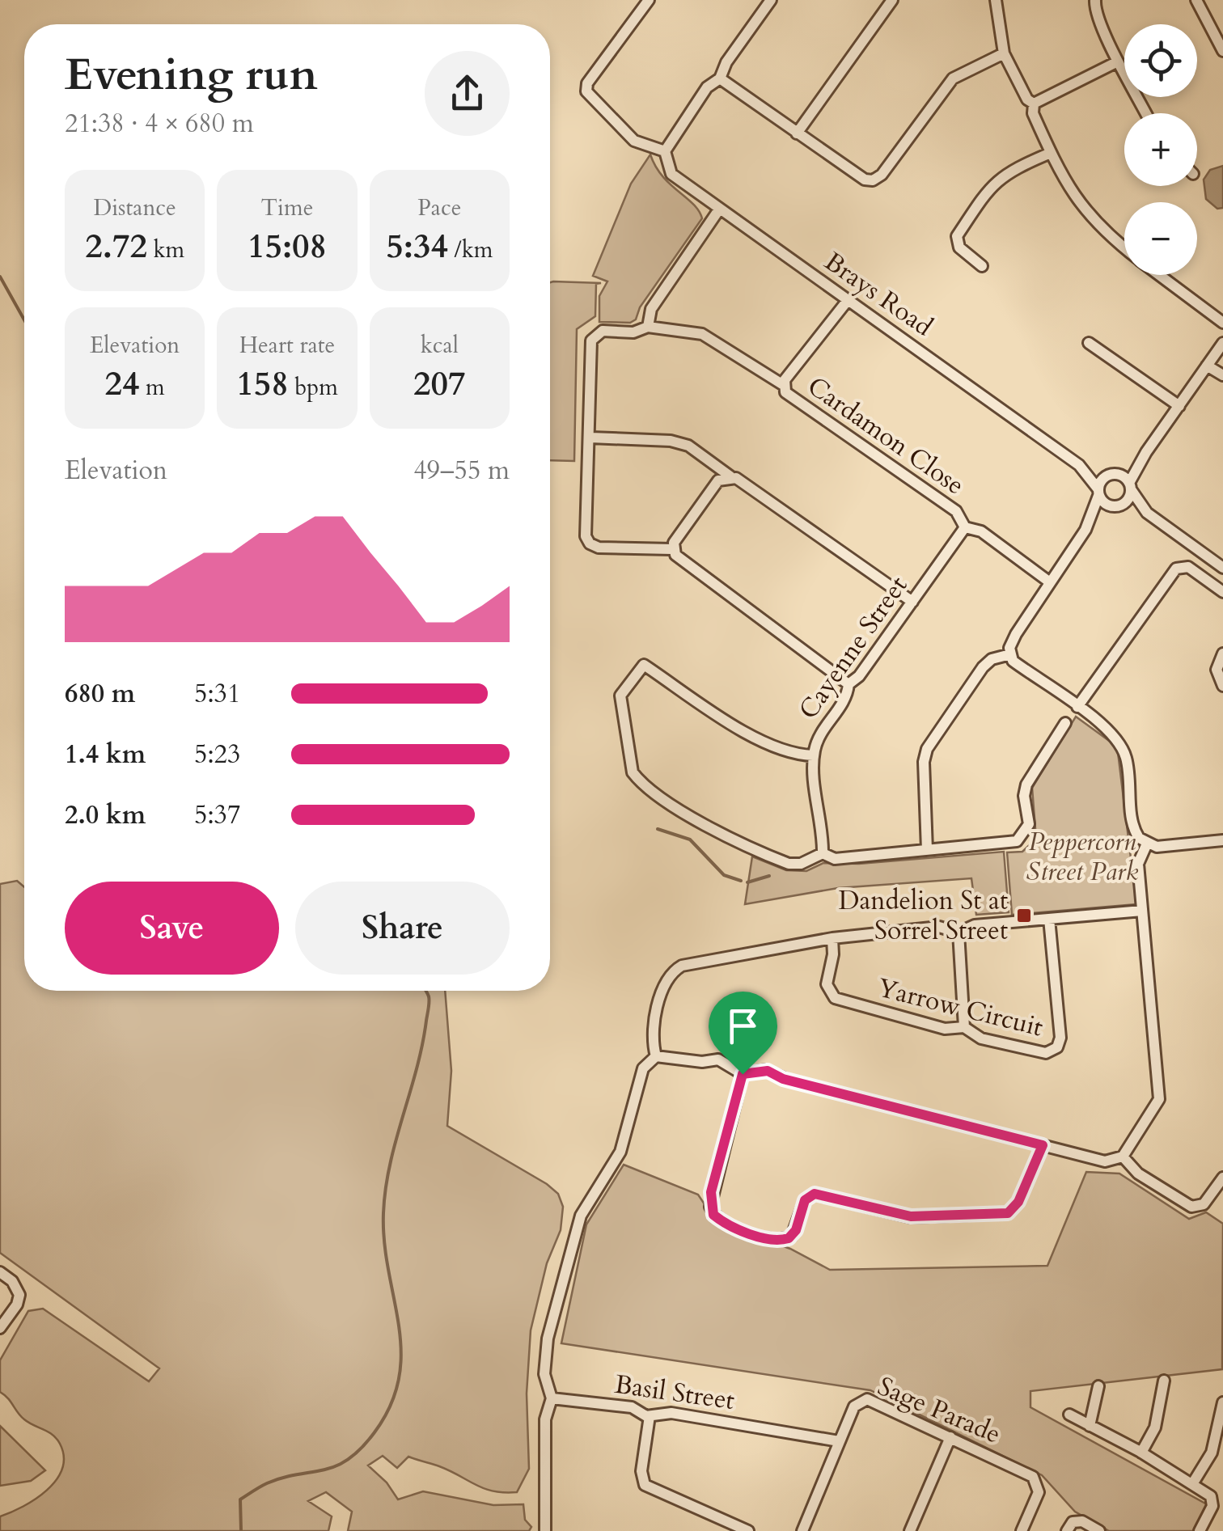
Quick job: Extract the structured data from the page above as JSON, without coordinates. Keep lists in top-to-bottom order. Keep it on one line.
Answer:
{"streets":{"street":["Brays Road","Cardamon Close","Cayenne Street","Yarrow Circuit","Basil Street","Sage Parade"]},"crossings":[["Brays Road","Cardamon Close"],["Cardamon Close","Cayenne Street"],["Basil Street","Sage Parade"]],"parks":["Peppercorn Street Park"],"places":{"transit":["Dandelion St at Sorrel Street"]},"page":{"map_buttons":["+","−"],"heading":["Evening run","21:38 · 4 × 680 m"],"stats":[["Distance","2.72 km"],["Time","15:08"],["Pace","5:34 /km"],["Elevation","24 m"],["Heart rate","158 bpm"],["kcal","207"]],"chart":["Elevation","49–55 m"],"list":[{"name":"680 m","note":"5:31"},{"name":"1.4 km","note":"5:23"},{"name":"2.0 km","note":"5:37"}],"buttons":["Save","Share"]}}
